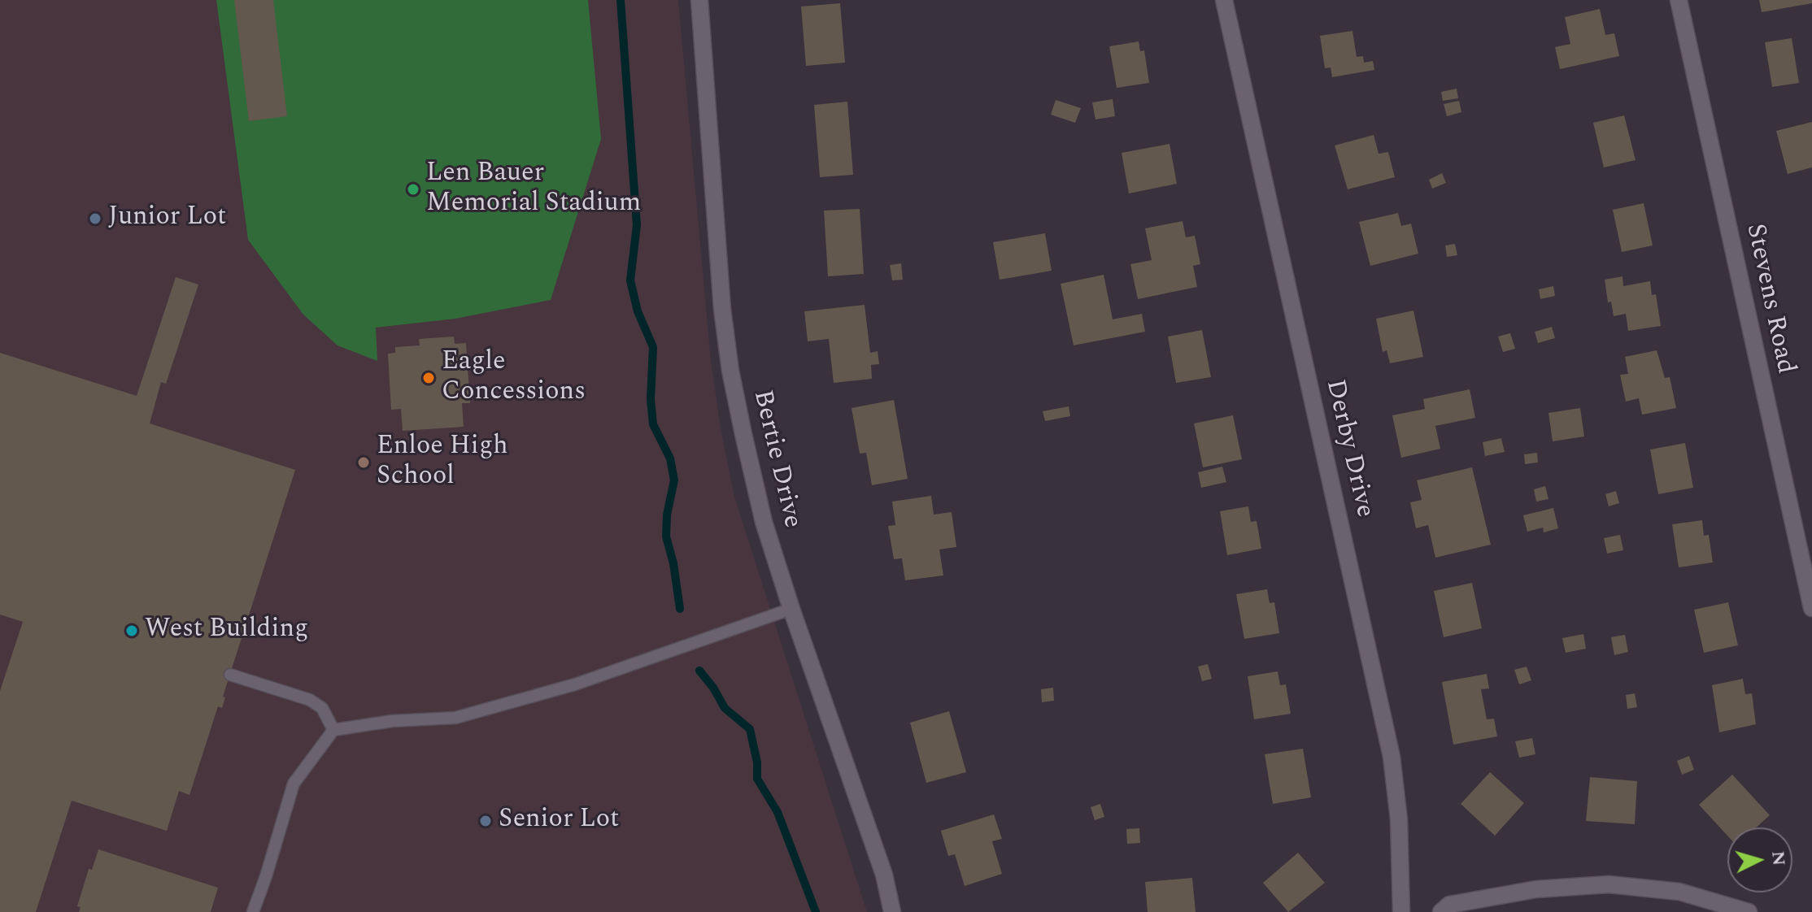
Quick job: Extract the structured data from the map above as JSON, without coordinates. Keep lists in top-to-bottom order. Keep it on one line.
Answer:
{"streets":{"street":["Stevens Road","Derby Drive","Bertie Drive"]},"places":["Len Bauer Memorial Stadium","Junior Lot","Eagle Concessions","Enloe High School","West Building","Senior Lot"],"north":"right"}
